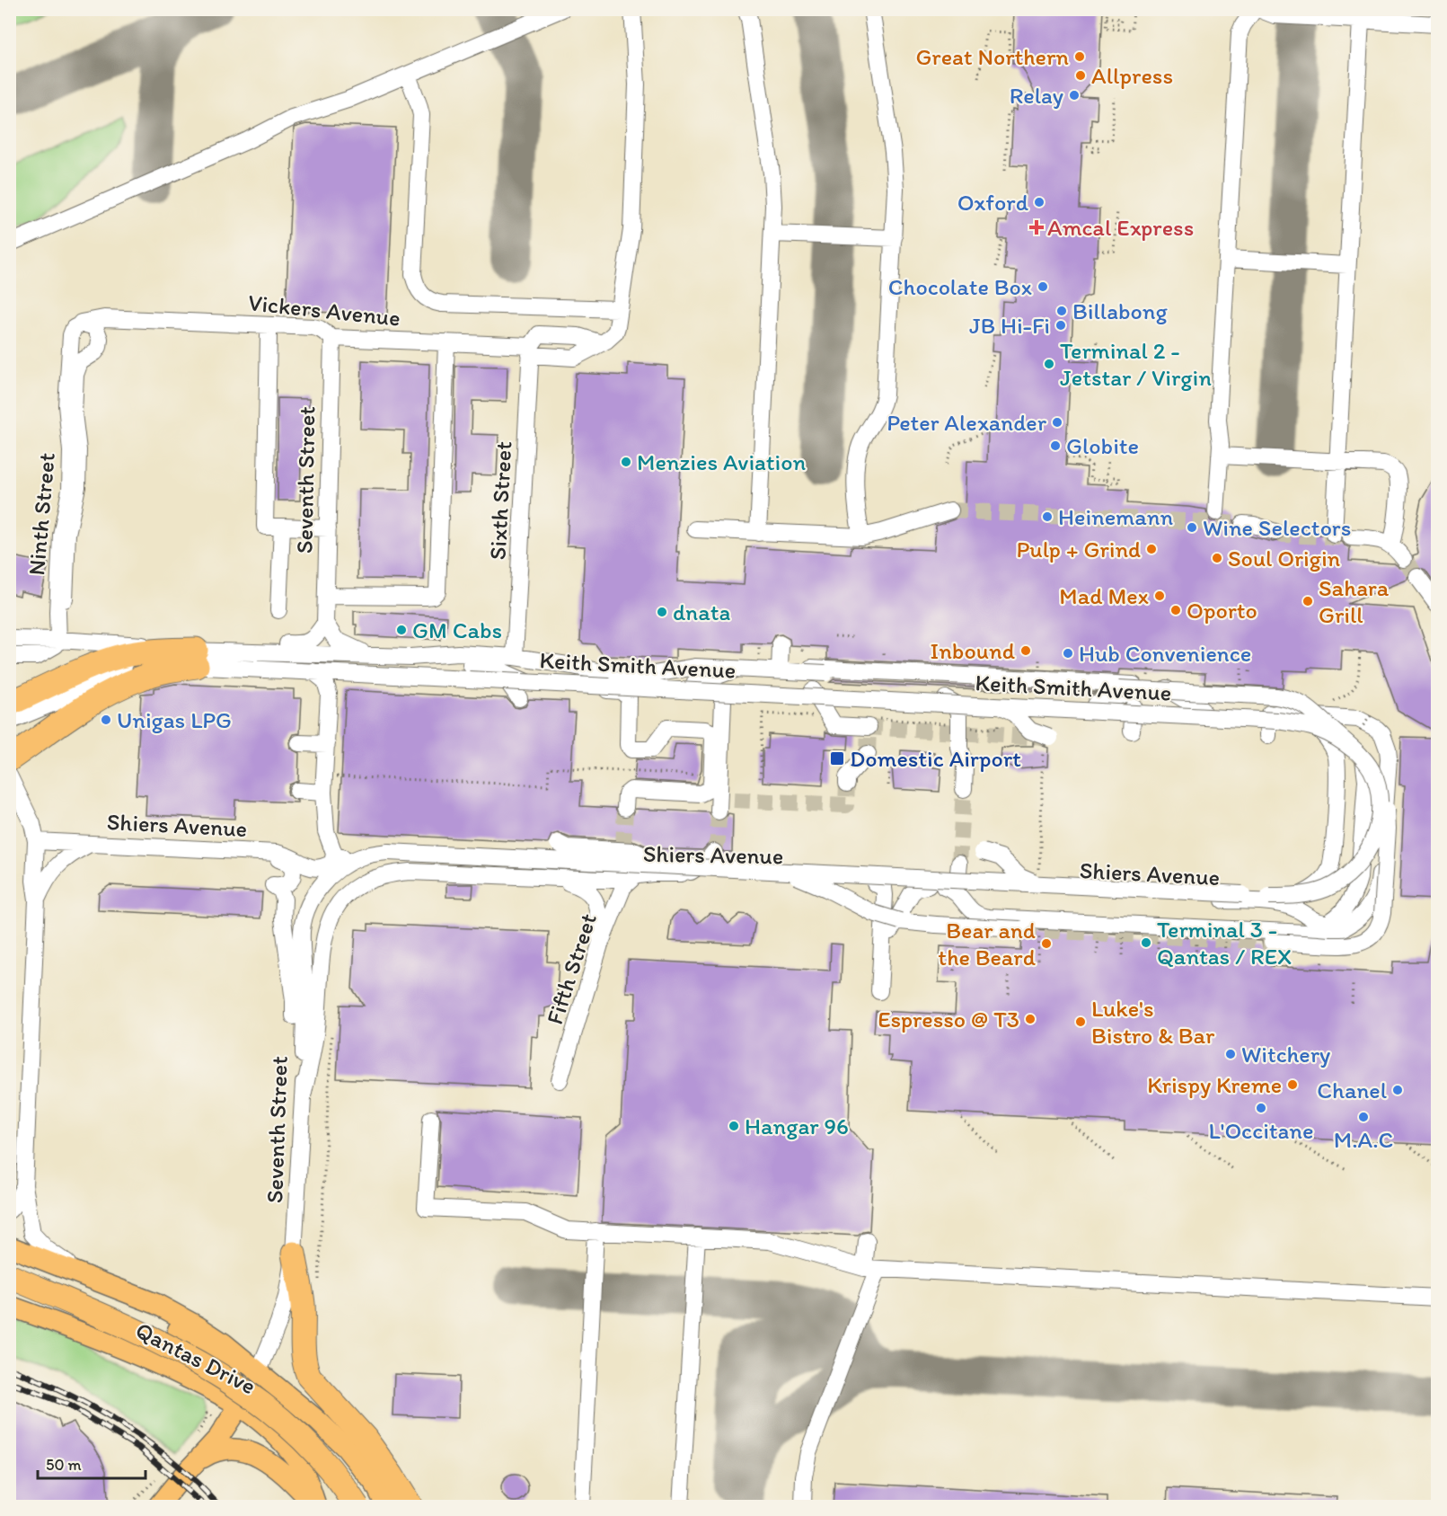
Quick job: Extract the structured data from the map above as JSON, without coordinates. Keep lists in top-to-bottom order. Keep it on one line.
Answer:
{"streets":{"main road":["Qantas Drive"],"street":["Vickers Avenue","Seventh Street","Sixth Street","Ninth Street","Keith Smith Avenue","Shiers Avenue","Fifth Street"]},"crossings":[["Vickers Avenue","Seventh Street"],["Vickers Avenue","Sixth Street"],["Vickers Avenue","Ninth Street"],["Seventh Street","Shiers Avenue"],["Seventh Street","Qantas Drive"],["Sixth Street","Keith Smith Avenue"],["Ninth Street","Keith Smith Avenue"],["Keith Smith Avenue","Shiers Avenue"],["Shiers Avenue","Fifth Street"]],"places":{"other":["Great Northern","Allpress","Relay","Oxford","Chocolate Box","Billabong","JB Hi-Fi","Terminal 2 - Jetstar / Virgin","Peter Alexander","Globite","Menzies Aviation","Heinemann","Wine Selectors","Pulp + Grind","Soul Origin","Mad Mex","Sahara Grill","Oporto","dnata","GM Cabs","Inbound","Hub Convenience","Unigas LPG","Terminal 3 - Qantas / REX","Bear and the Beard","Espresso @ T3","Luke's Bistro & Bar","Witchery","Krispy Kreme","Chanel","L'Occitane","M.A.C","Hangar 96"],"health":["Amcal Express"],"transit":["Domestic Airport"]},"scale_bar":"50 m"}
